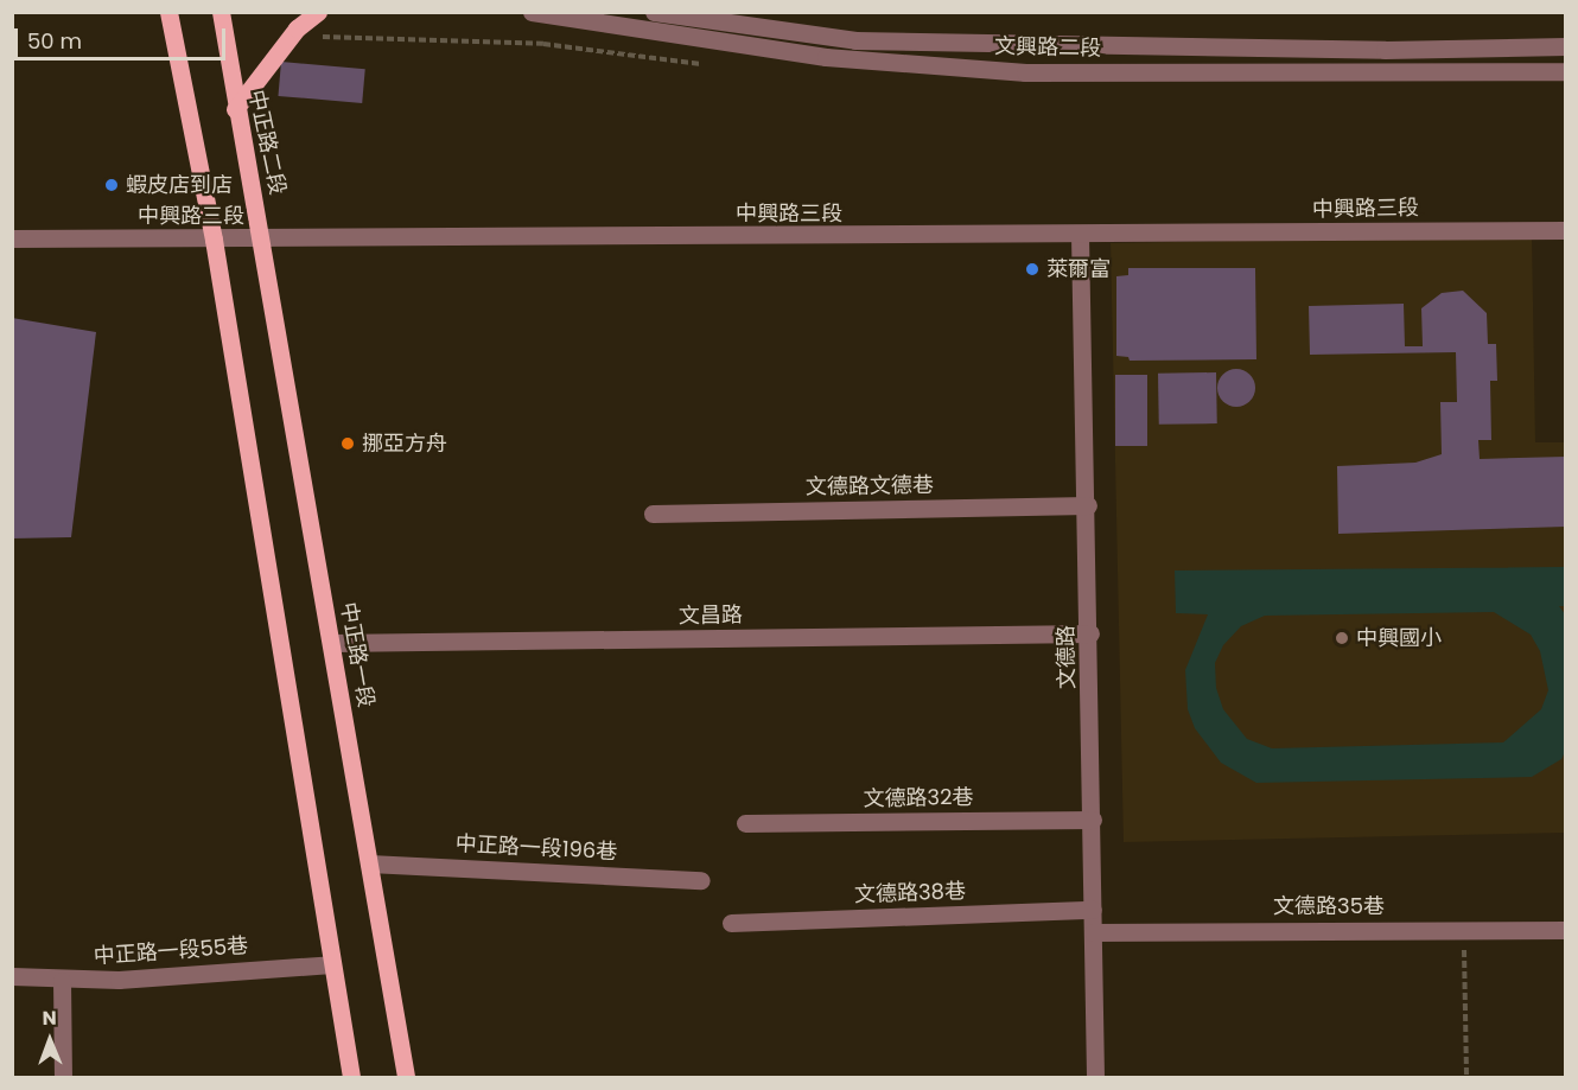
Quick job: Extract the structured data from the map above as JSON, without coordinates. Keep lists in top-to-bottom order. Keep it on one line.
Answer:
{"streets":{"main road":["中正路二段","中正路一段"],"street":["文興路二段","中興路三段","文德路文德巷","文昌路","文德路","文德路32巷","中正路一段196巷","文德路38巷","文德路35巷","中正路一段55巷"]},"crossings":[["中正路二段","中興路三段"],["中正路二段","中正路一段"],["中興路三段","中正路一段"],["中興路三段","文德路"],["文德路文德巷","文德路"],["文昌路","中正路一段"],["文昌路","文德路"],["中正路一段","中正路一段196巷"],["文德路","文德路32巷"],["文德路","文德路38巷"],["文德路","文德路35巷"]],"places":["蝦皮店到店","萊爾富","挪亞方舟","中興國小"],"scale_bar":"50 m","north":"top"}
